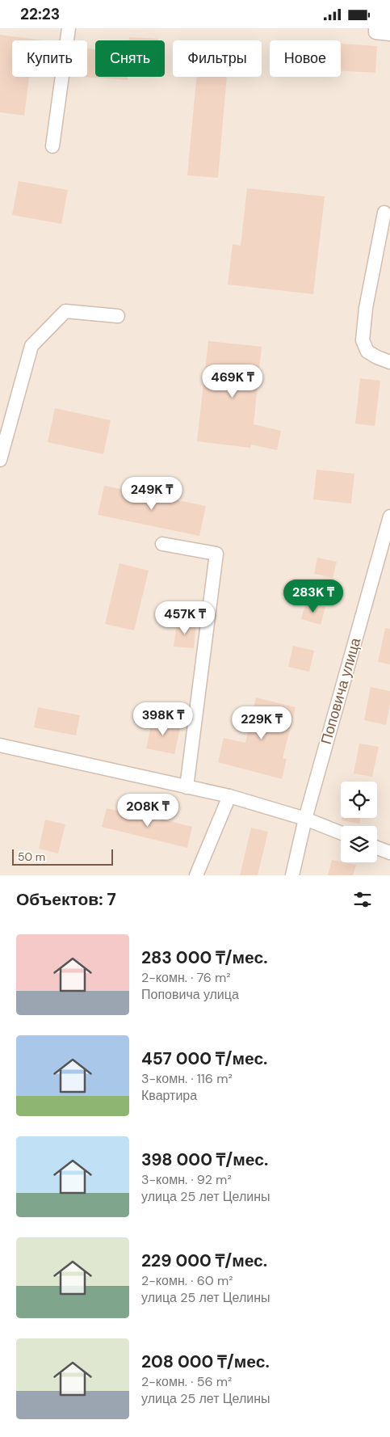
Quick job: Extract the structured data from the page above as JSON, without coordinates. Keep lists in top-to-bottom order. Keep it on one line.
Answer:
{"streets":{"street":["Поповича улица"]},"scale_bar":"50 m","page":{"status":"22:23","chip":["Купить","Снять","Фильтры","Новое"],"price":["469K ₸","249K ₸","283K ₸","457K ₸","398K ₸","229K ₸","208K ₸"],"scale":"50 m","heading":"Объектов: 7","list":[{"name":"283 000 ₸/мес.","note":"2-комн. · 76 m² · Поповича улица"},{"name":"457 000 ₸/мес.","note":"3-комн. · 116 m² · Квартира"},{"name":"398 000 ₸/мес.","note":"3-комн. · 92 m² · улица 25 лет Целины"},{"name":"229 000 ₸/мес.","note":"2-комн. · 60 m² · улица 25 лет Целины"},{"name":"208 000 ₸/мес.","note":"2-комн. · 56 m² · улица 25 лет Целины"}]}}
